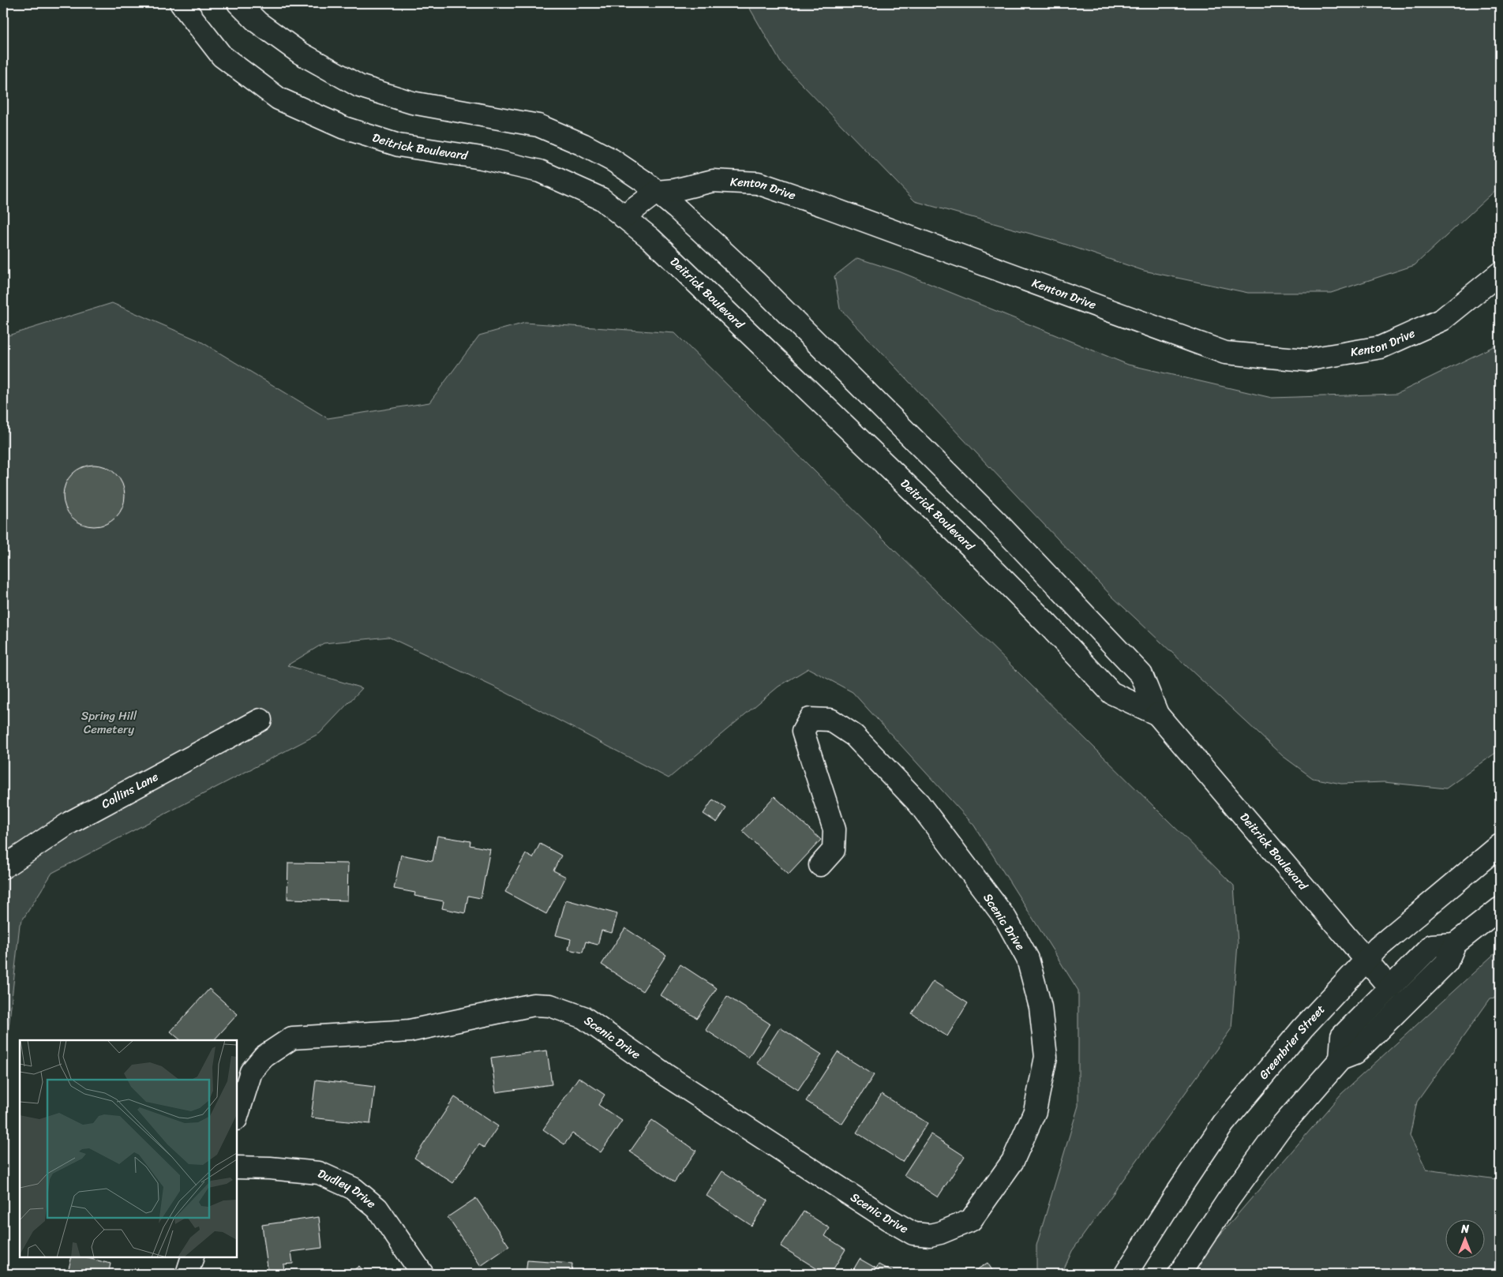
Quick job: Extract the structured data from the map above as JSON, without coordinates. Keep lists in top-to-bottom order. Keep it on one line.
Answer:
{"streets":{"street":["Deitrick Boulevard","Kenton Drive","Collins Lane","Scenic Drive","Greenbrier Street","Dudley Drive"]},"crossings":[["Deitrick Boulevard","Kenton Drive"],["Deitrick Boulevard","Greenbrier Street"]],"parks":["Spring Hill Cemetery"],"north":"top"}
